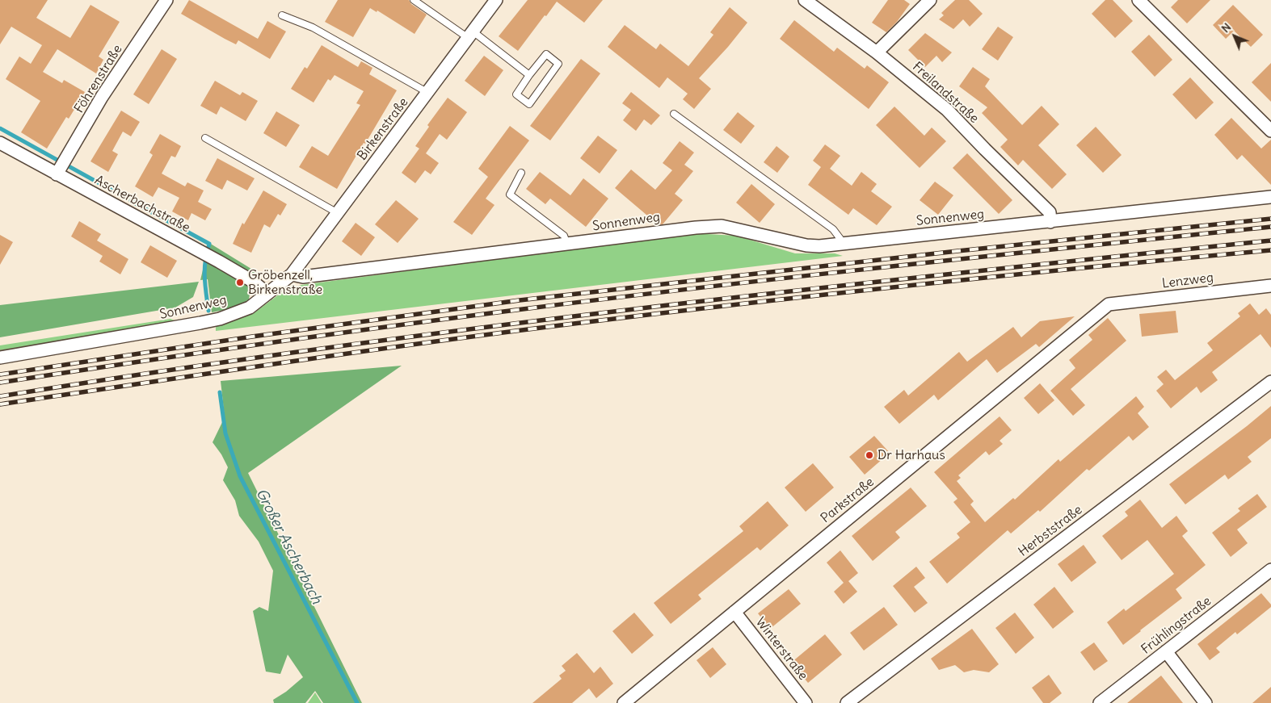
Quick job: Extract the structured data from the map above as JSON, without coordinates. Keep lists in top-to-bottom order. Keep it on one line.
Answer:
{"streets":{"street":["Föhrenstraße","Freilandstraße","Birkenstraße","Ascherbachstraße","Sonnenweg","Lenzweg","Parkstraße","Herbststraße","Frühlingstraße","Winterstraße"]},"crossings":[["Föhrenstraße","Ascherbachstraße"],["Freilandstraße","Sonnenweg"],["Birkenstraße","Sonnenweg"],["Ascherbachstraße","Sonnenweg"],["Lenzweg","Parkstraße"],["Parkstraße","Winterstraße"]],"water":["Großer Ascherbach"],"places":["Gröbenzell, Birkenstraße","Dr Harhaus"],"north":"top left"}
